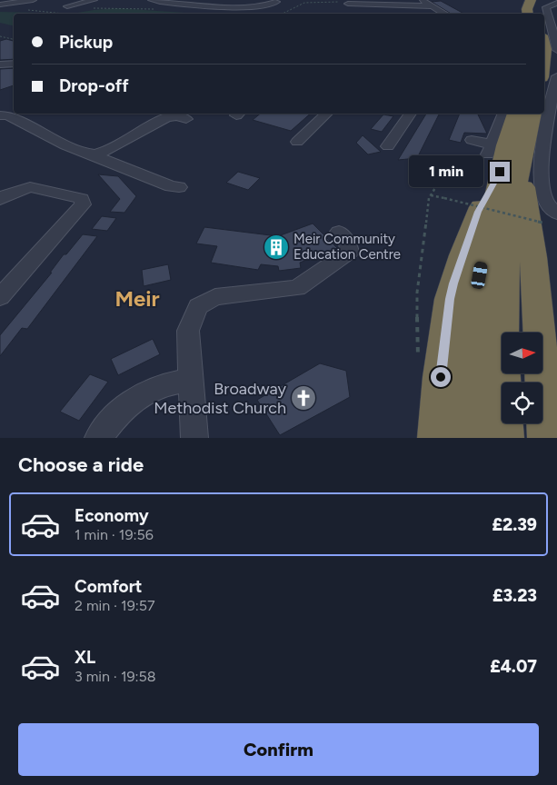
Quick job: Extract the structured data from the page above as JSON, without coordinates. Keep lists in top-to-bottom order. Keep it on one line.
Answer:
{"districts":["Meir"],"places":{"building":["Meir Community Education Centre"],"church":["Broadway Methodist Church"]},"north":"right","page":{"banner":["Pickup","Drop-off"],"bubble":"1 min","heading":"Choose a ride","list":[{"name":"Economy","note":"1 min · 19:56","value":"£2.39"},{"name":"Comfort","note":"2 min · 19:57","value":"£3.23"},{"name":"XL","note":"3 min · 19:58","value":"£4.07"}],"buttons":"Confirm"}}
